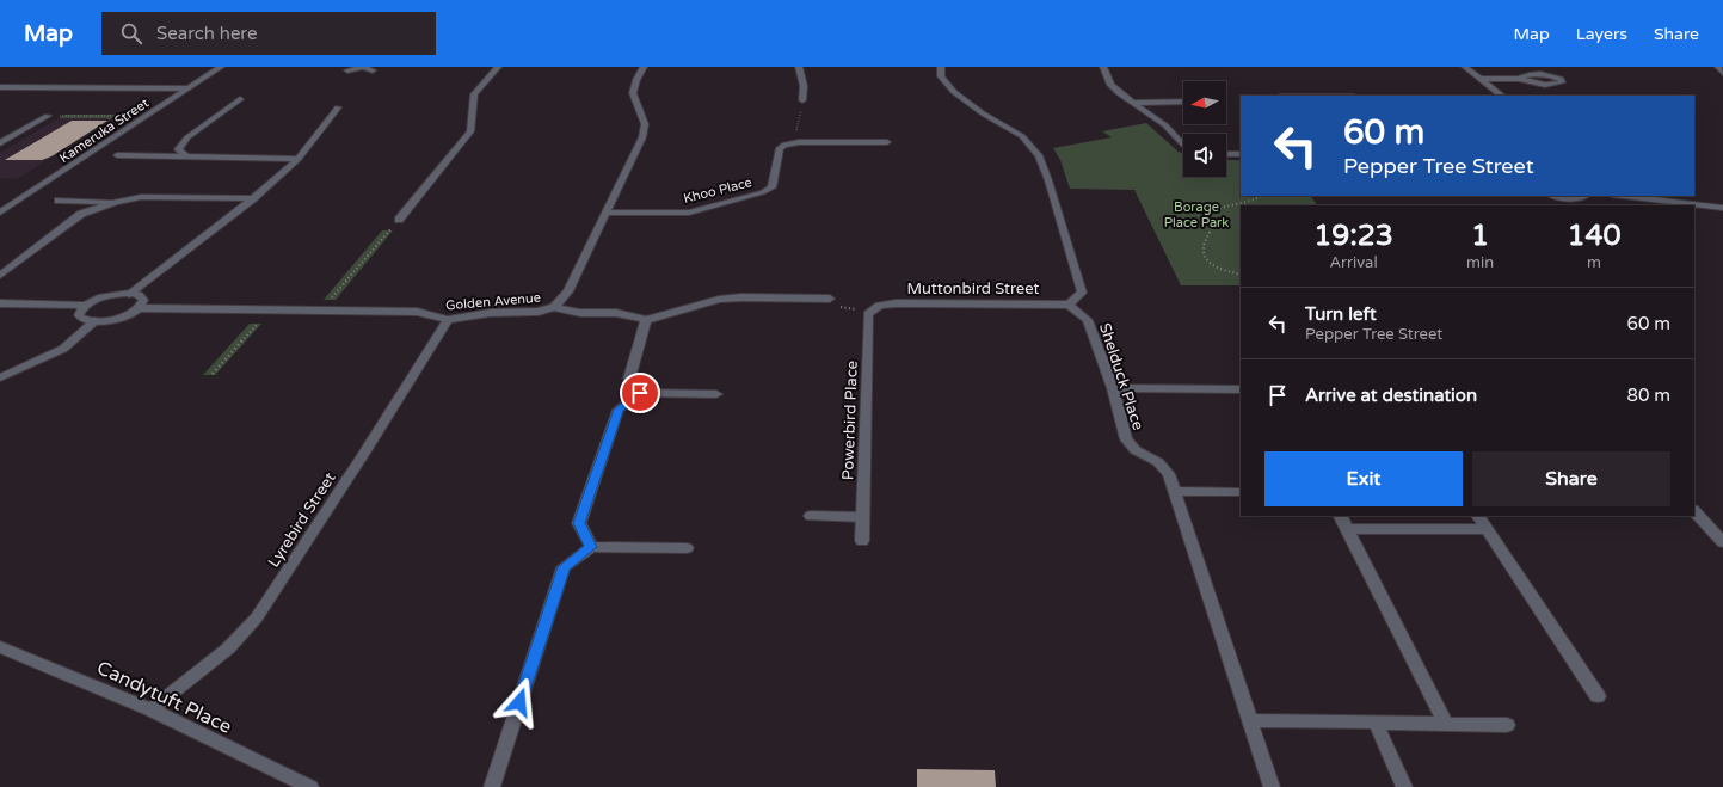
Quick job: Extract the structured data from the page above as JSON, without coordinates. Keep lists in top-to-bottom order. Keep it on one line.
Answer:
{"streets":{"street":["Kameruka Street","Khoo Place","Muttonbird Street","Golden Avenue","Shelduck Place","Powerbird Place","Lyrebird Street","Candytuft Place"]},"crossings":[["Khoo Place","Golden Avenue"],["Muttonbird Street","Shelduck Place"],["Muttonbird Street","Powerbird Place"],["Golden Avenue","Lyrebird Street"],["Lyrebird Street","Candytuft Place"]],"parks":["Borage Place Park"],"north":"left","page":{"header":"Map","search":"Search here","nav":["Map","Layers","Share"],"turn":["60 m","Pepper Tree Street"],"eta":["19:23","Arrival","1","min","140","m"],"list":[{"name":"Turn left","note":"Pepper Tree Street","value":"60 m"},{"name":"Arrive at destination","value":"80 m"}],"buttons":["Exit","Share"]}}
